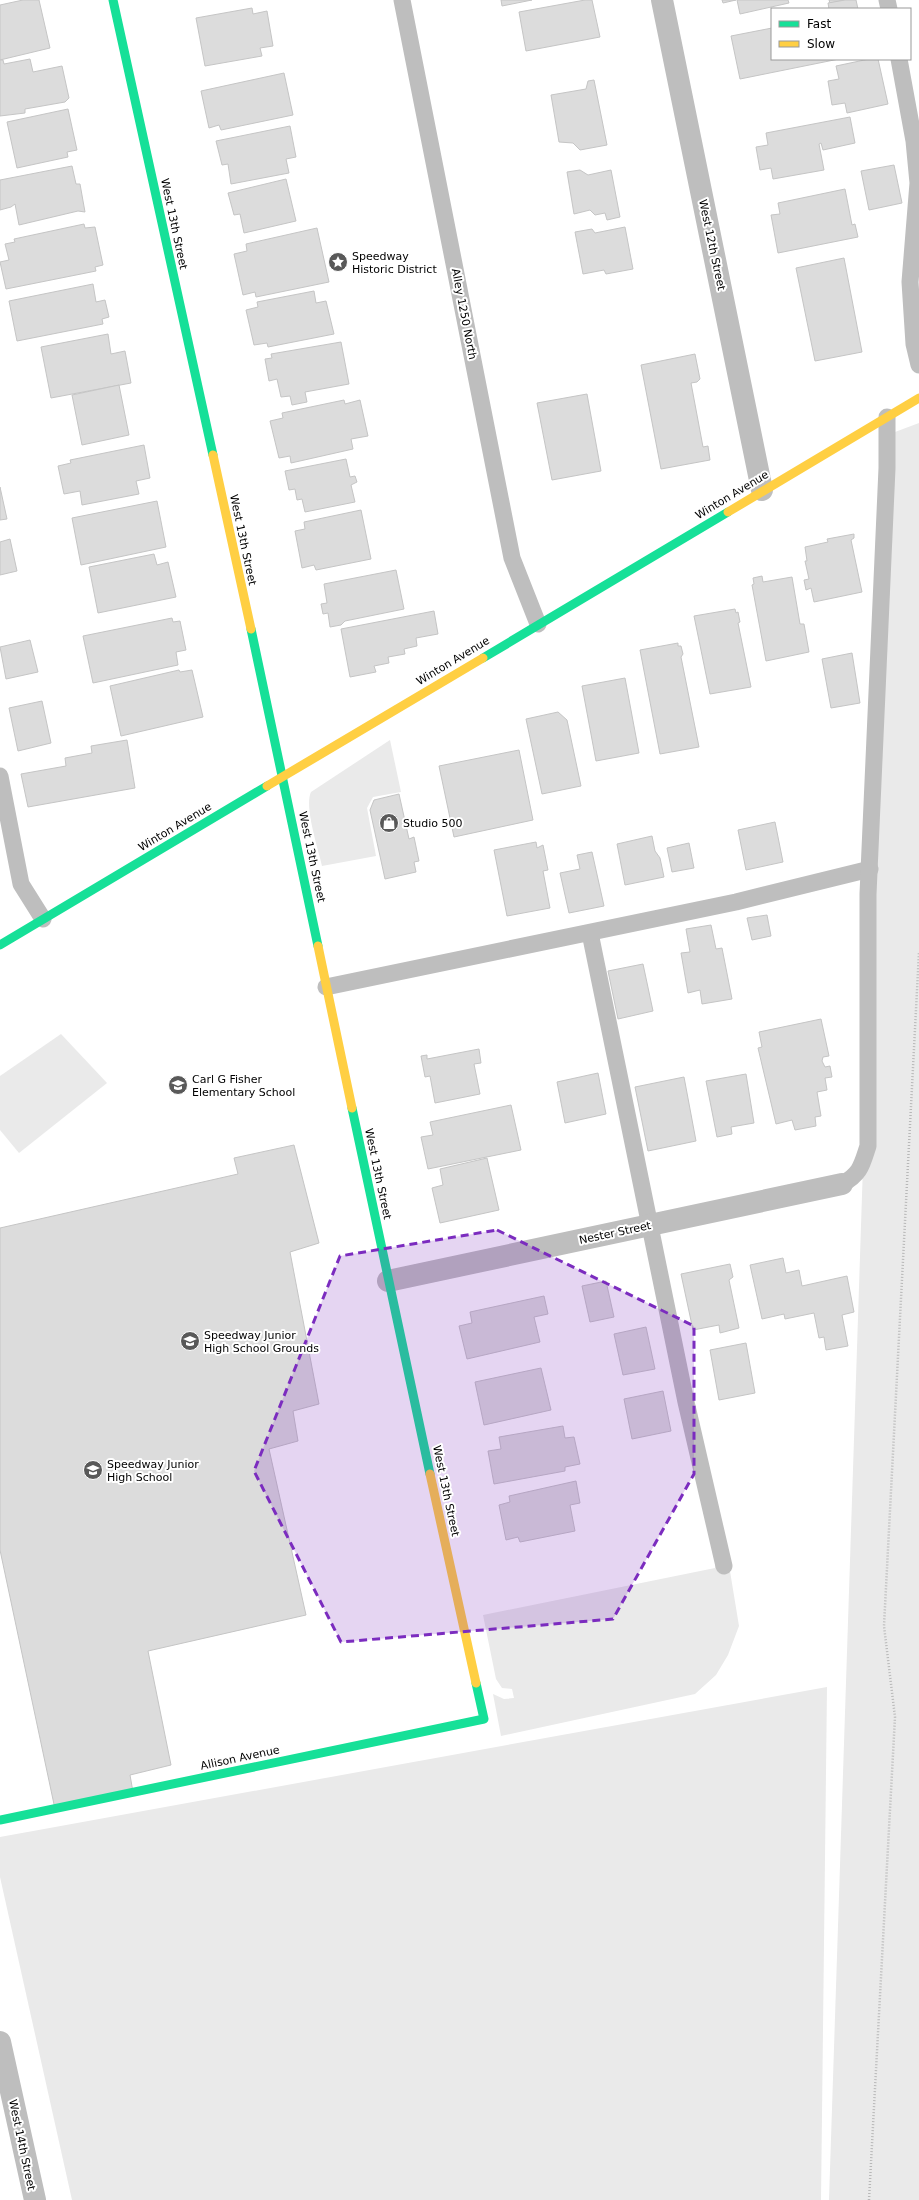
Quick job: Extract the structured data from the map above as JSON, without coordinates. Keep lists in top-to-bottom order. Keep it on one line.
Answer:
{"streets":{"street":["West 13th Street","West 12th Street","Winton Avenue","Nester Street","Allison Avenue","West 14th Street"],"lane":["Alley 1250 North"]},"crossings":[["West 13th Street","Winton Avenue"],["West 13th Street","Nester Street"],["West 13th Street","Allison Avenue"],["West 12th Street","Winton Avenue"],["Alley 1250 North","Winton Avenue"]],"places":{"place":["Speedway Historic District"],"shop":["Studio 500"],"school or university":["Carl G Fisher Elementary School","Speedway Junior High School Grounds","Speedway Junior High School"]},"legend":["Fast","Slow"]}
